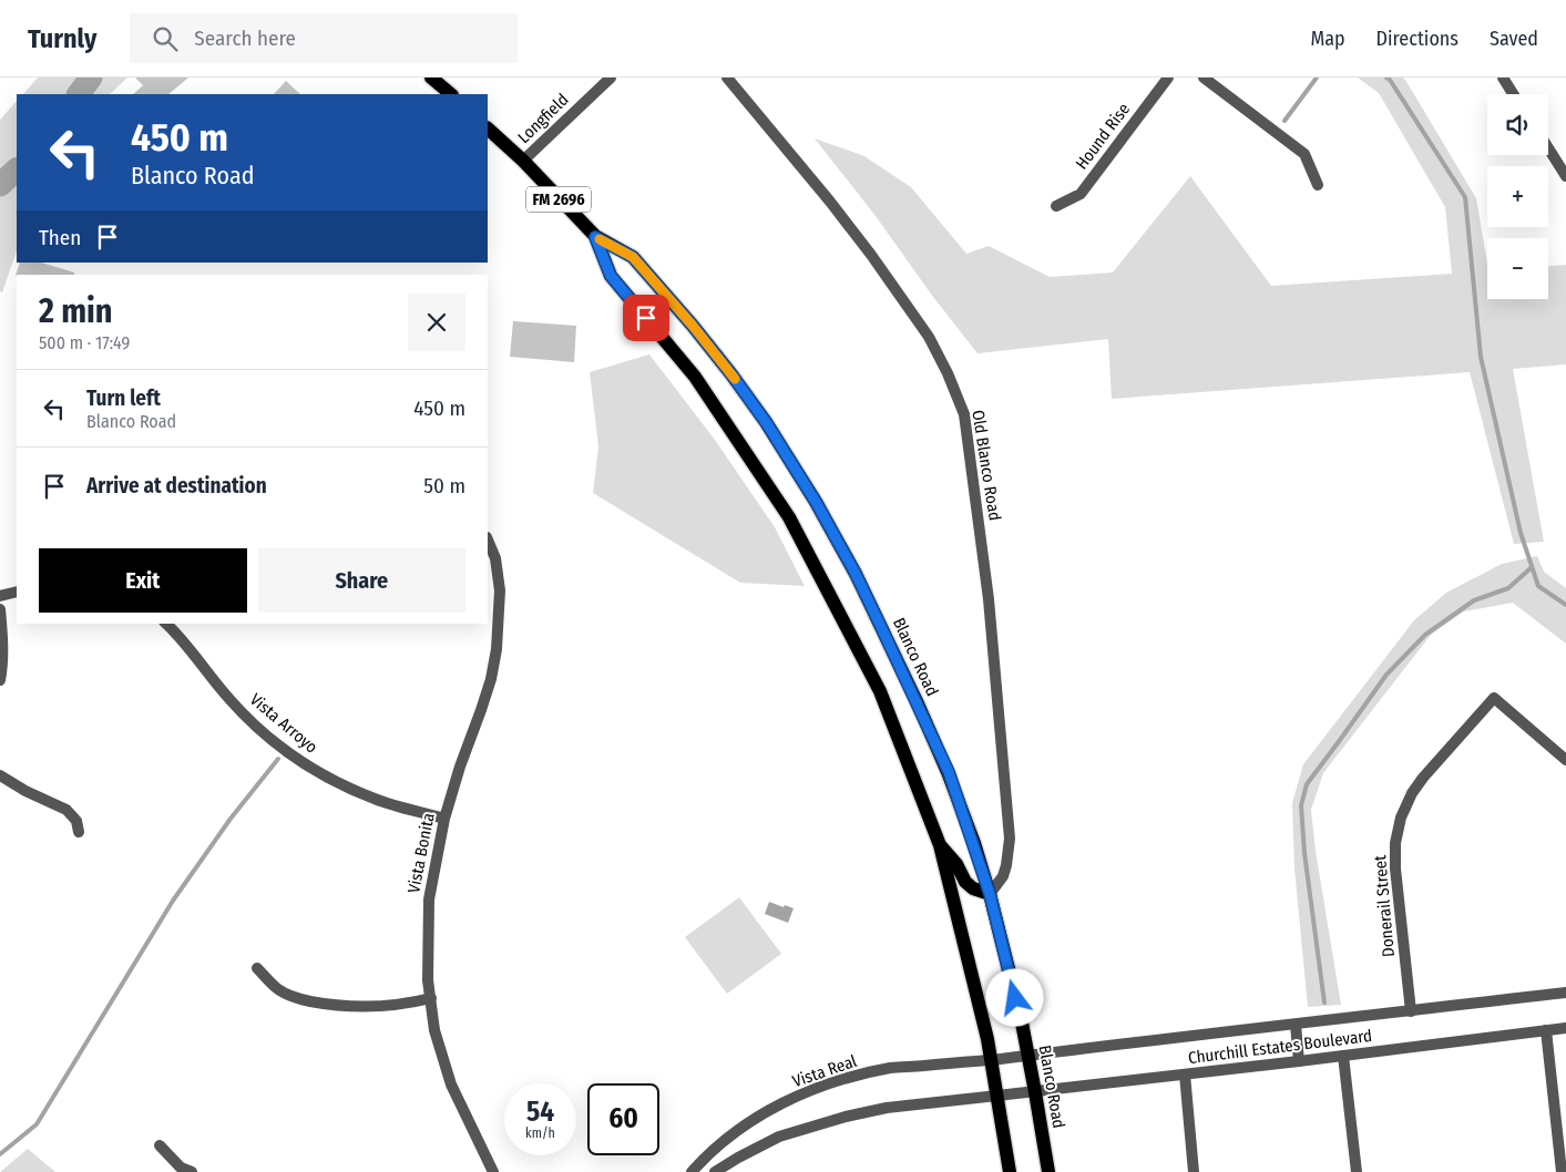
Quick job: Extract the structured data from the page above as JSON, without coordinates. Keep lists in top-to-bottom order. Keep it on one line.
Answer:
{"streets":{"main road":["FM 2696","Blanco Road"],"street":["Longfield","Hound Rise","Old Blanco Road","Vista Arroyo","Vista Bonita","Donerail Street","Churchill Estates Boulevard","Vista Real"]},"crossings":[["Longfield","Blanco Road"],["Old Blanco Road","Blanco Road"],["Blanco Road","Churchill Estates Boulevard"],["Blanco Road","Vista Real"],["Vista Arroyo","Vista Bonita"],["Donerail Street","Churchill Estates Boulevard"],["Churchill Estates Boulevard","Vista Real"]],"page":{"header":"Turnly","search":"Search here","nav":["Map","Directions","Saved"],"map_buttons":["+","−"],"turn":["450 m","Blanco Road"],"then":"Then","heading":["2 min","500 m · 17:49"],"list":[{"name":"Turn left","note":"Blanco Road","value":"450 m"},{"name":"Arrive at destination","value":"50 m"}],"buttons":["Exit","Share"],"speed":"54 km/h","limit":"60"}}
